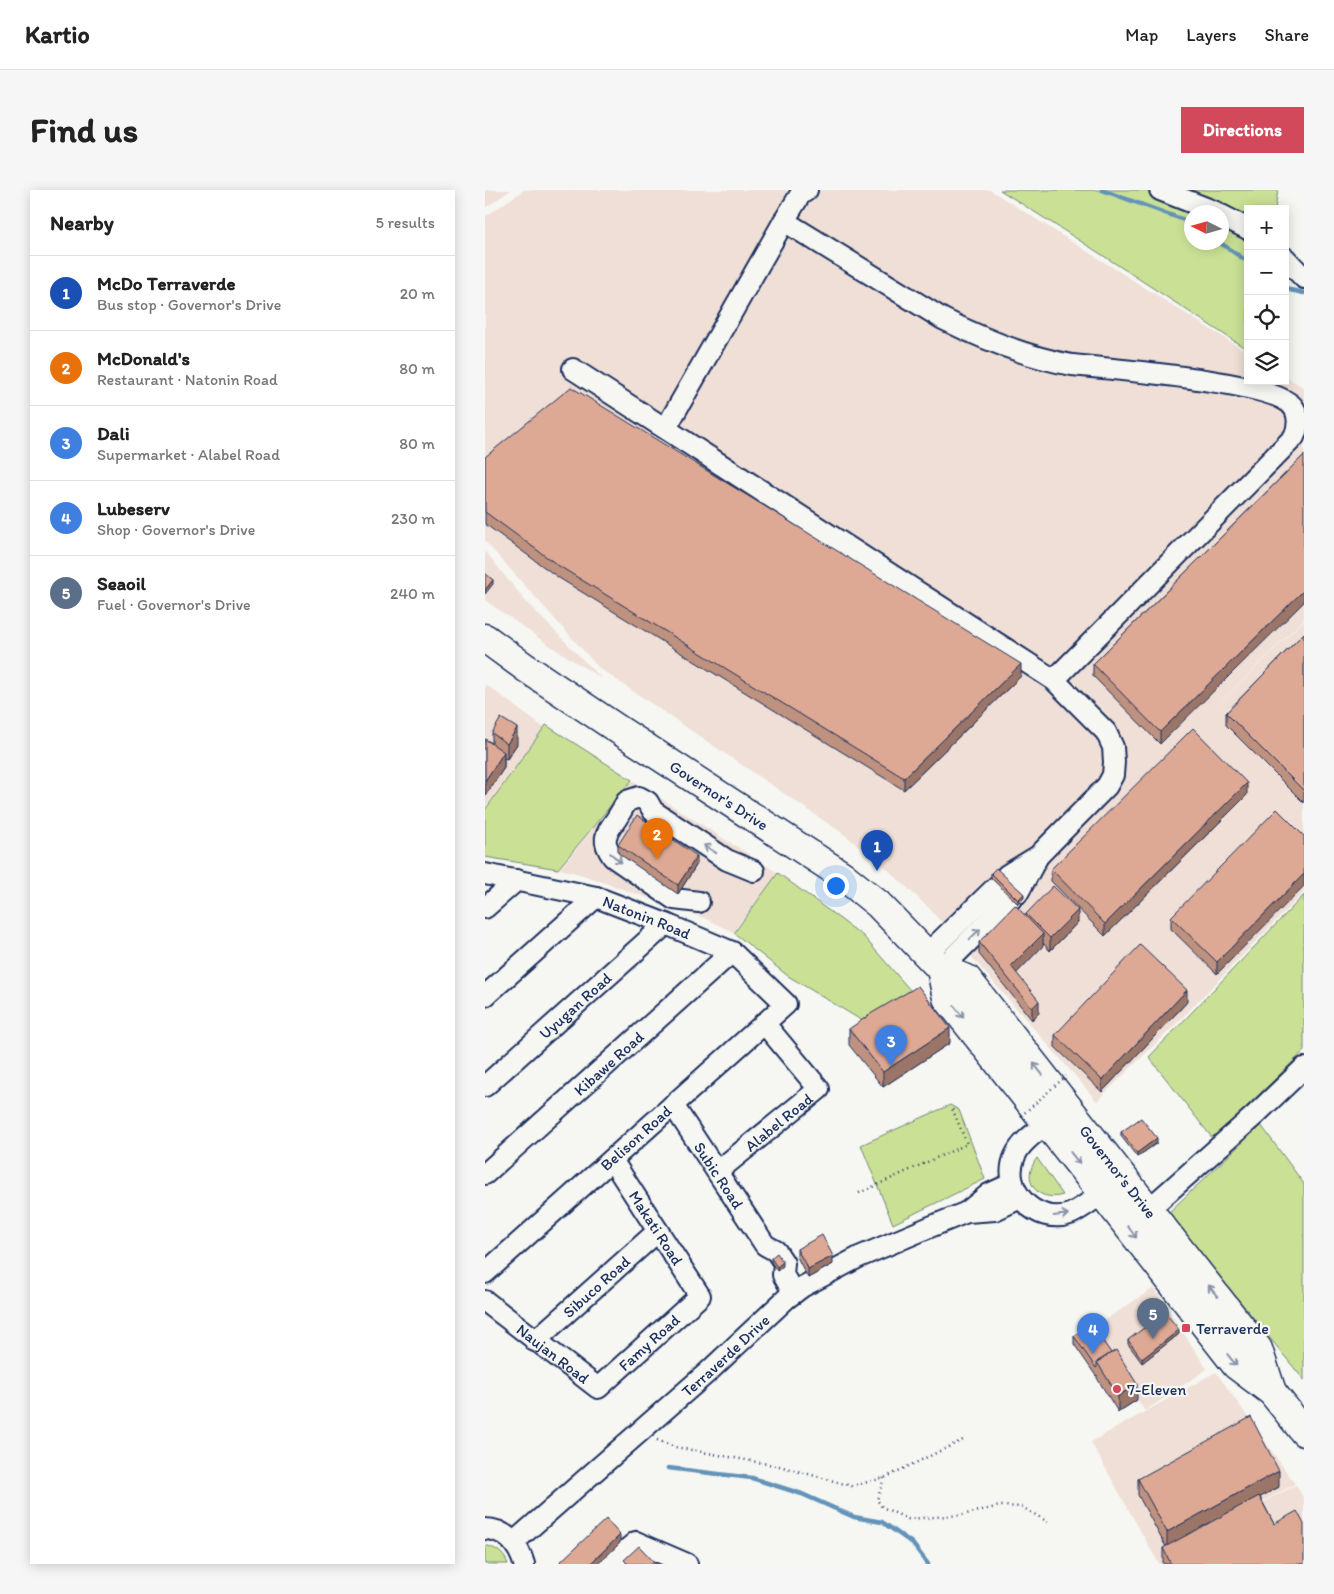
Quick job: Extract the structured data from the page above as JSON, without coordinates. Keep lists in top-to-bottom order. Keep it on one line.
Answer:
{"streets":{"highway":["Governor's Drive"],"street":["Natonin Road","Uyugan Road","Kibawe Road","Alabel Road","Belison Road","Subic Road","Makati Road","Sibuco Road","Famy Road","Naujan Road","Terraverde Drive"]},"crossings":[["Governor's Drive","Terraverde Drive"],["Natonin Road","Uyugan Road"],["Natonin Road","Kibawe Road"],["Natonin Road","Belison Road"],["Alabel Road","Belison Road"],["Alabel Road","Subic Road"],["Belison Road","Subic Road"],["Belison Road","Makati Road"],["Subic Road","Terraverde Drive"],["Makati Road","Sibuco Road"],["Makati Road","Famy Road"],["Sibuco Road","Naujan Road"],["Famy Road","Naujan Road"]],"places":{"transit":["Terraverde"],"other":["7-Eleven"]},"north":"left","page":{"header":"Kartio","nav":["Map","Layers","Share"],"buttons":"Directions","title":"Find us","heading":["Nearby","5 results"],"map_buttons":["+","−"],"list":[{"mark":"1","name":"McDo Terraverde","note":"Bus stop · Governor's Drive","value":"20 m"},{"mark":"2","name":"McDonald's","note":"Restaurant · Natonin Road","value":"80 m"},{"mark":"3","name":"Dali","note":"Supermarket · Alabel Road","value":"80 m"},{"mark":"4","name":"Lubeserv","note":"Shop · Governor's Drive","value":"230 m"},{"mark":"5","name":"Seaoil","note":"Fuel · Governor's Drive","value":"240 m"}],"pins":["2","1","3","5","4"]}}
